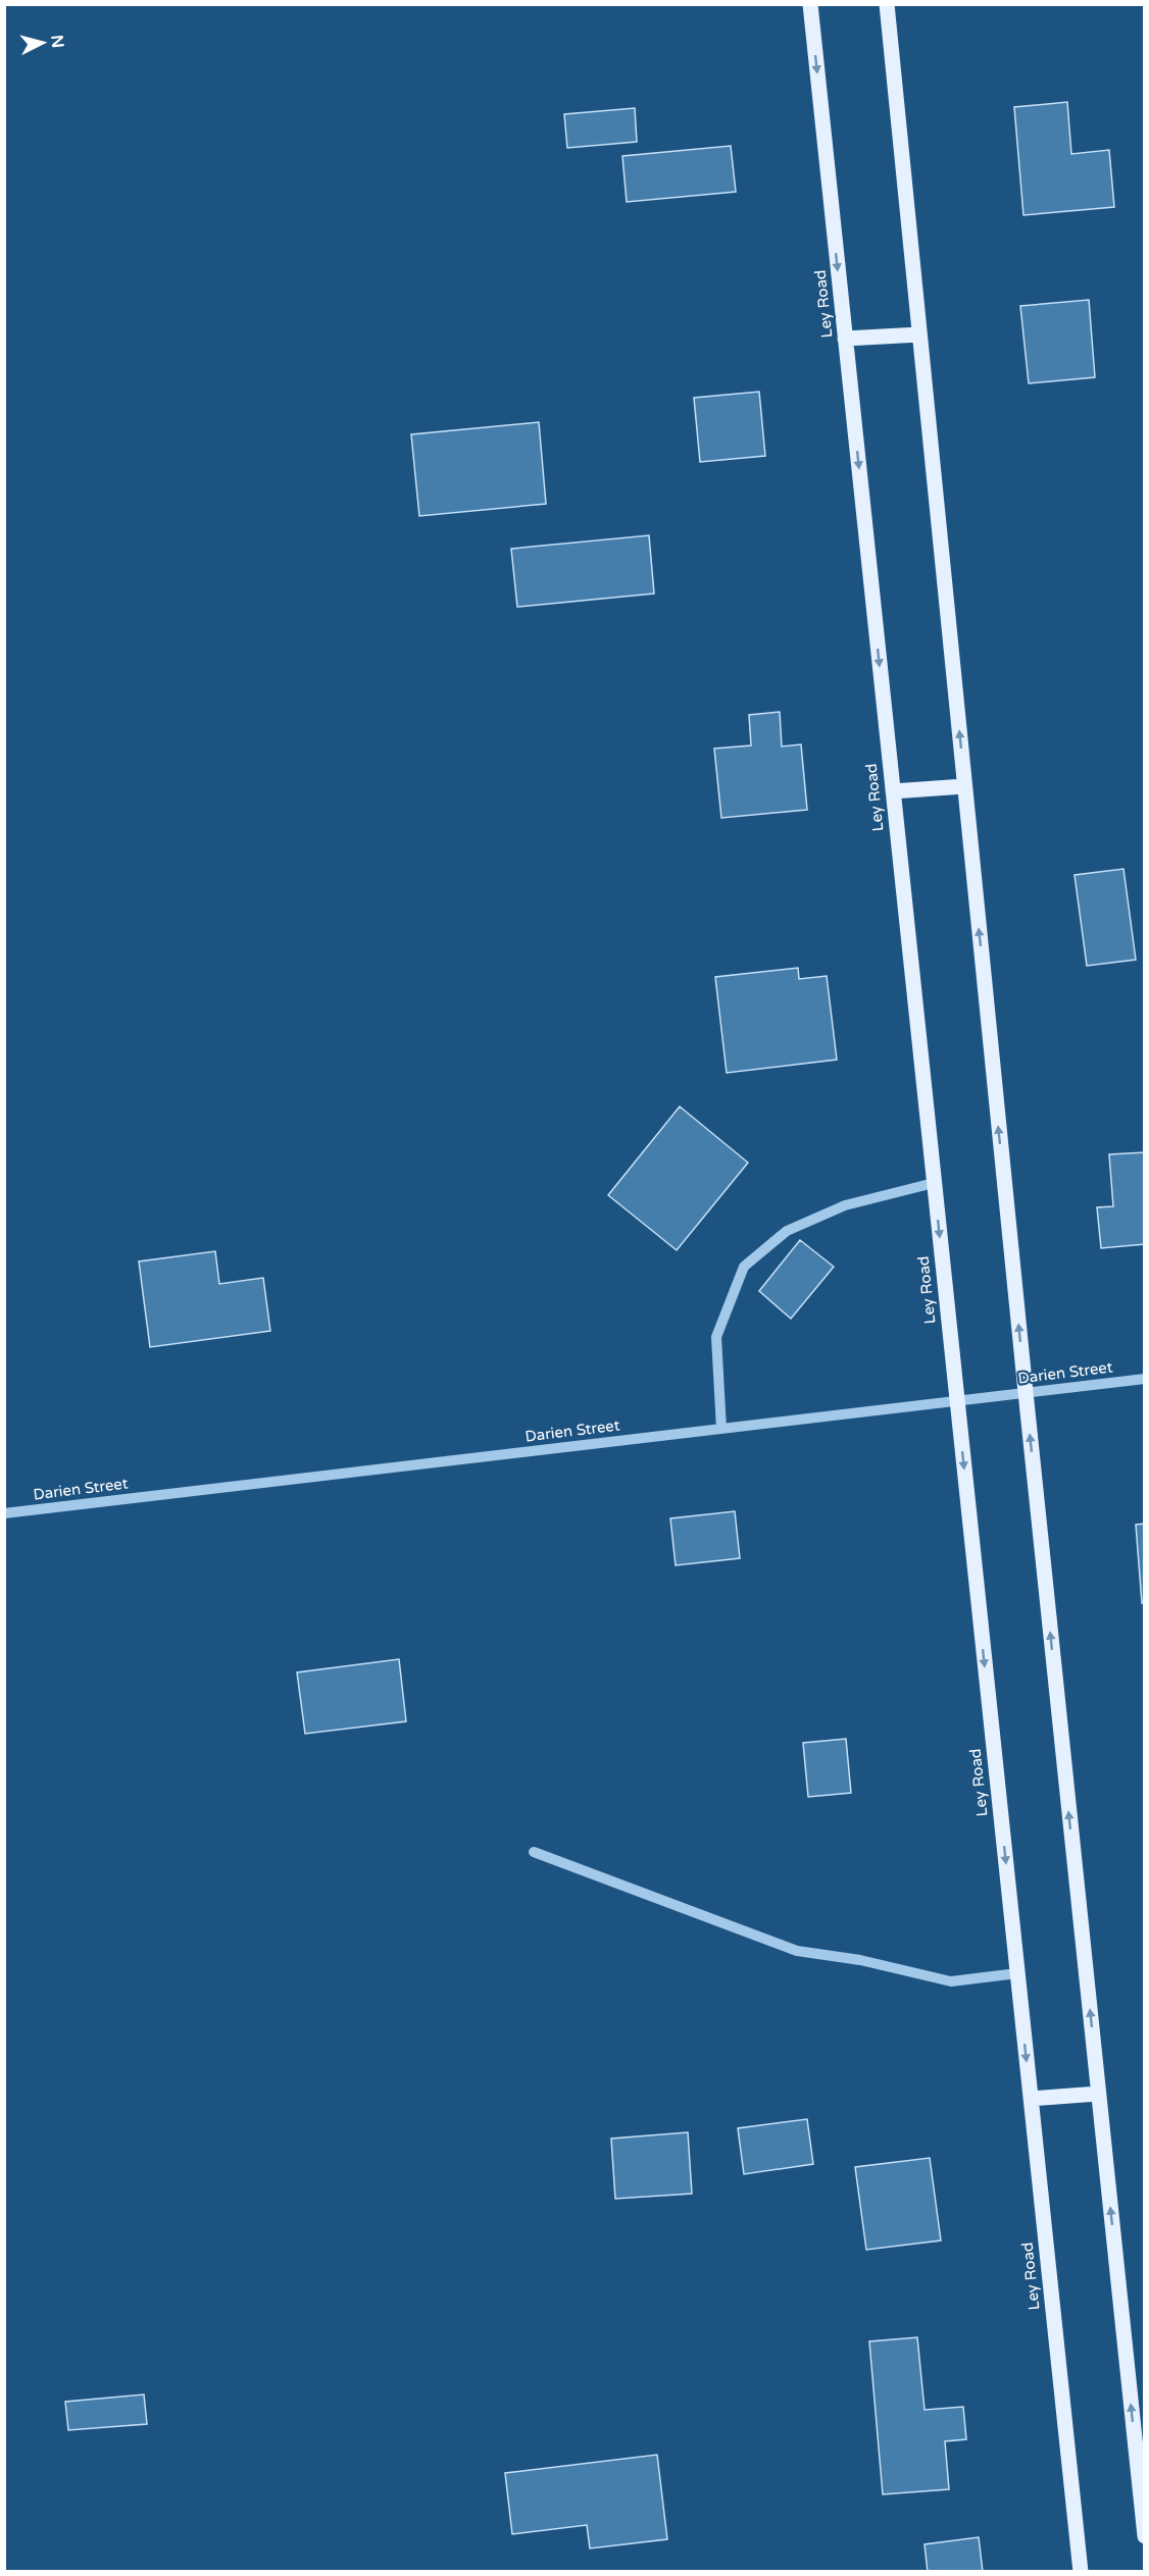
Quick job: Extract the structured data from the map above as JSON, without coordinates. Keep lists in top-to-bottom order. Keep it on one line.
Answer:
{"streets":{"main road":["Ley Road"],"street":["Darien Street"]},"crossings":[["Ley Road","Darien Street"]],"north":"right"}
